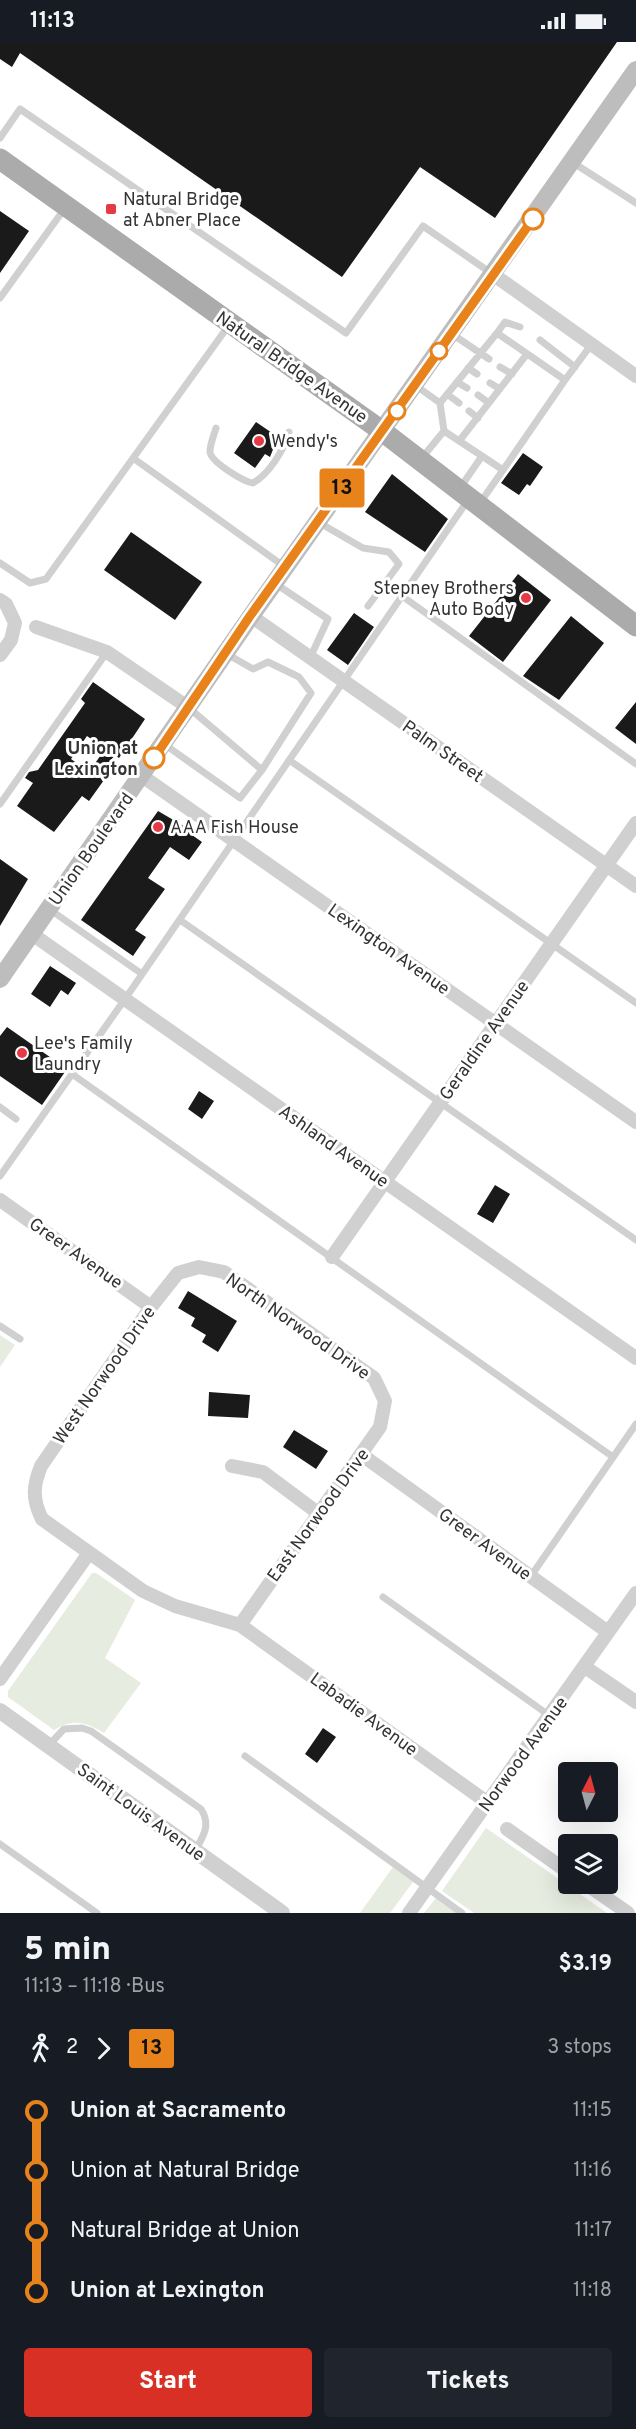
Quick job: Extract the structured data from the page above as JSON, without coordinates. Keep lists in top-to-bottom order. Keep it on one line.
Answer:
{"streets":{"main road":["Natural Bridge Avenue","Union Boulevard"],"street":["Palm Street","Lexington Avenue","Geraldine Avenue","Ashland Avenue","Greer Avenue","North Norwood Drive","West Norwood Drive","East Norwood Drive","Labadie Avenue","Norwood Avenue","Saint Louis Avenue"]},"crossings":[["Natural Bridge Avenue","Union Boulevard"],["Palm Street","Union Boulevard"],["Palm Street","Geraldine Avenue"],["Union Boulevard","Lexington Avenue"],["Union Boulevard","Ashland Avenue"],["Lexington Avenue","Geraldine Avenue"],["Geraldine Avenue","Ashland Avenue"],["Greer Avenue","West Norwood Drive"],["Greer Avenue","East Norwood Drive"],["Greer Avenue","Norwood Avenue"],["North Norwood Drive","West Norwood Drive"],["North Norwood Drive","East Norwood Drive"],["West Norwood Drive","Labadie Avenue"],["East Norwood Drive","Labadie Avenue"],["Labadie Avenue","Norwood Avenue"]],"places":{"transit":["Natural Bridge at Abner Place"],"other":["Wendy's","Stepney Brothers Auto Body","Union at Lexington","AAA Fish House","Lee's Family Laundry"]},"lines":["bus line 13"],"north":"top","page":{"status":"11:13","on_map":"13","heading":["5 min","11:13 – 11:18 · Bus","$3.19"],"legs":["2","13","3 stops"],"list":[{"name":"Union at Sacramento","value":"11:15"},{"name":"Union at Natural Bridge","value":"11:16"},{"name":"Natural Bridge at Union","value":"11:17"},{"name":"Union at Lexington","value":"11:18"}],"buttons":["Start","Tickets"]}}
